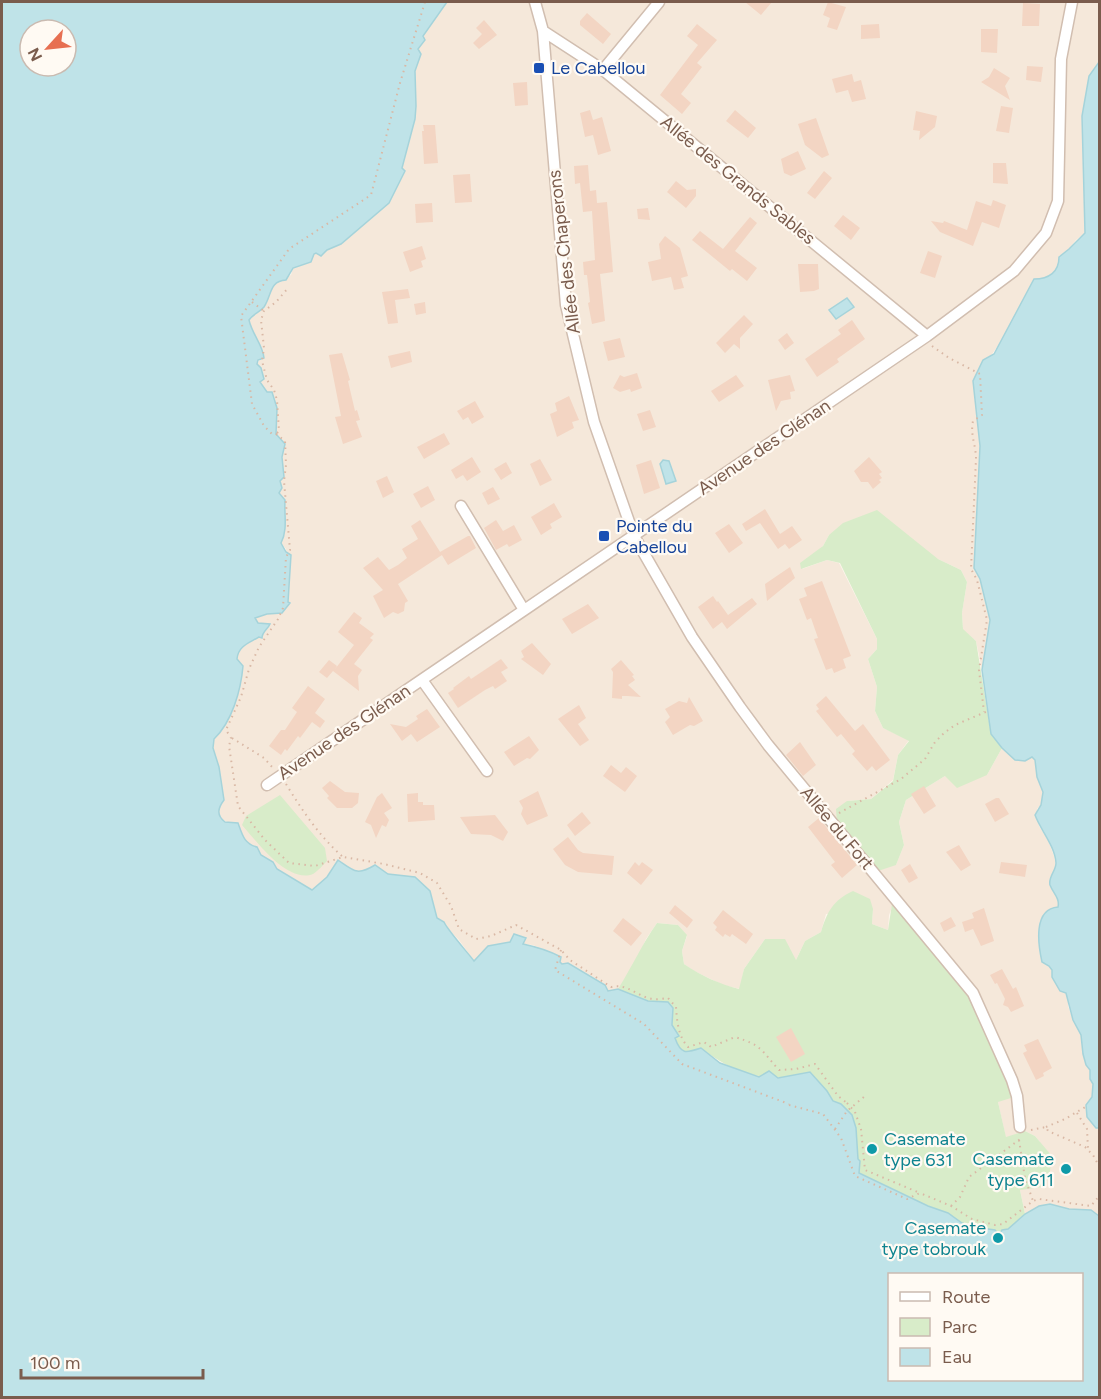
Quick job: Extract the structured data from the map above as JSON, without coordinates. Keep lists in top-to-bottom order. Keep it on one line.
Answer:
{"streets":{"street":["Allée des Grands Sables","Allée des Chaperons","Avenue des Glénan","Allée du Fort"]},"crossings":[["Allée des Grands Sables","Allée des Chaperons"],["Allée des Grands Sables","Avenue des Glénan"],["Allée des Chaperons","Avenue des Glénan"],["Allée des Chaperons","Allée du Fort"],["Avenue des Glénan","Allée du Fort"]],"places":{"transit":["Le Cabellou","Pointe du Cabellou"],"other":["Casemate type 631","Casemate type 611","Casemate type tobrouk"]},"legend":["Route","Parc","Eau"],"scale_bar":"100 m","north":"bottom left"}
